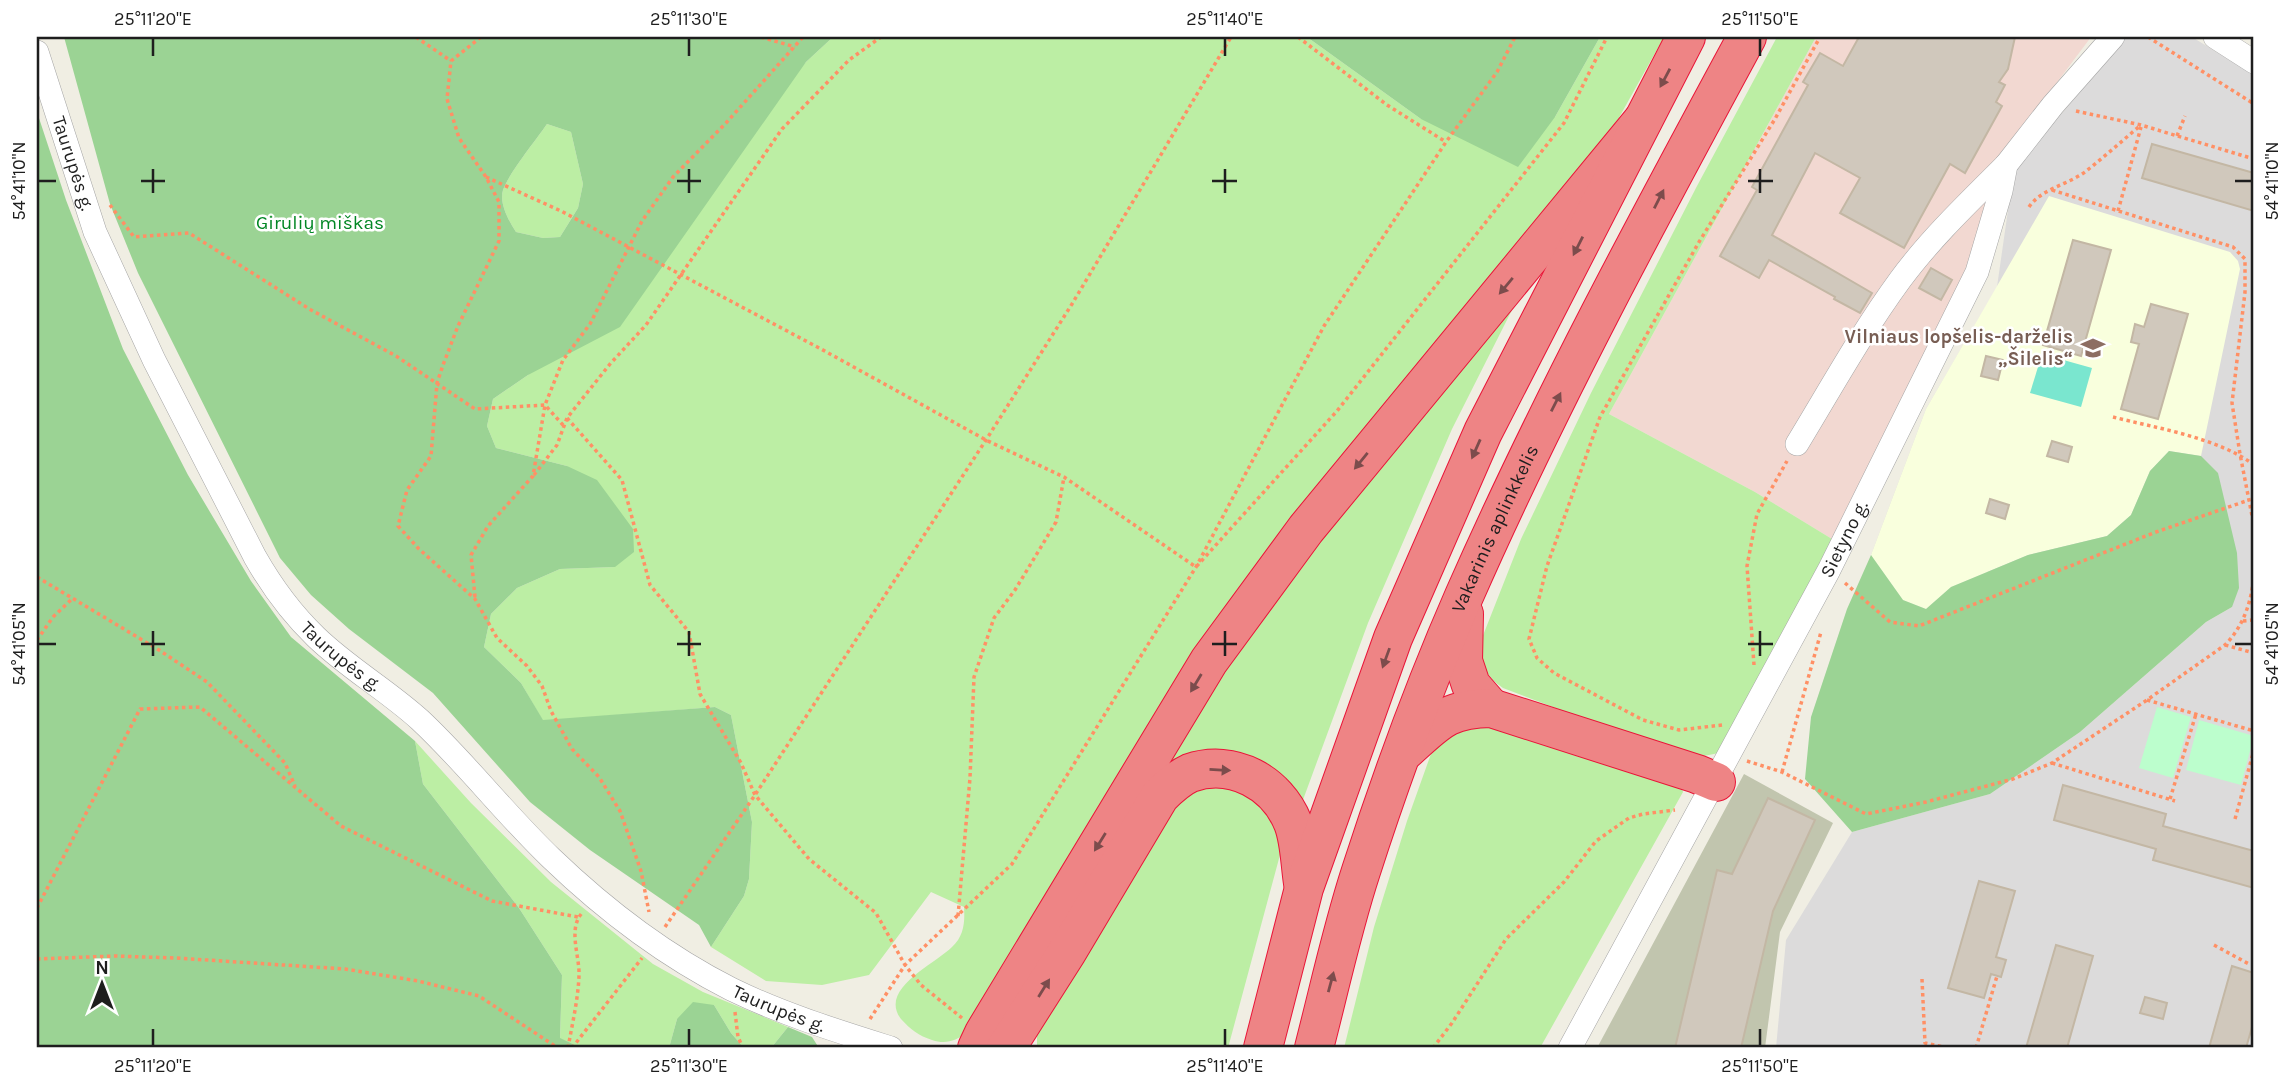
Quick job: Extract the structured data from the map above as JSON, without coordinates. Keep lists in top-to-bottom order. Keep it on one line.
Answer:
{"streets":{"highway":["Vakarinis aplinkkelis"],"street":["Taurupės g.","Sietyno g."]},"parks":["Girulių miškas"],"places":{"school or university":["Vilniaus lopšelis-darželis „Šilelis“"]},"north":"top","coordinates":["25°11'20\"E","25°11'30\"E","25°11'40\"E","25°11'50\"E","54°41'10\"N","54°41'05\"N"]}
